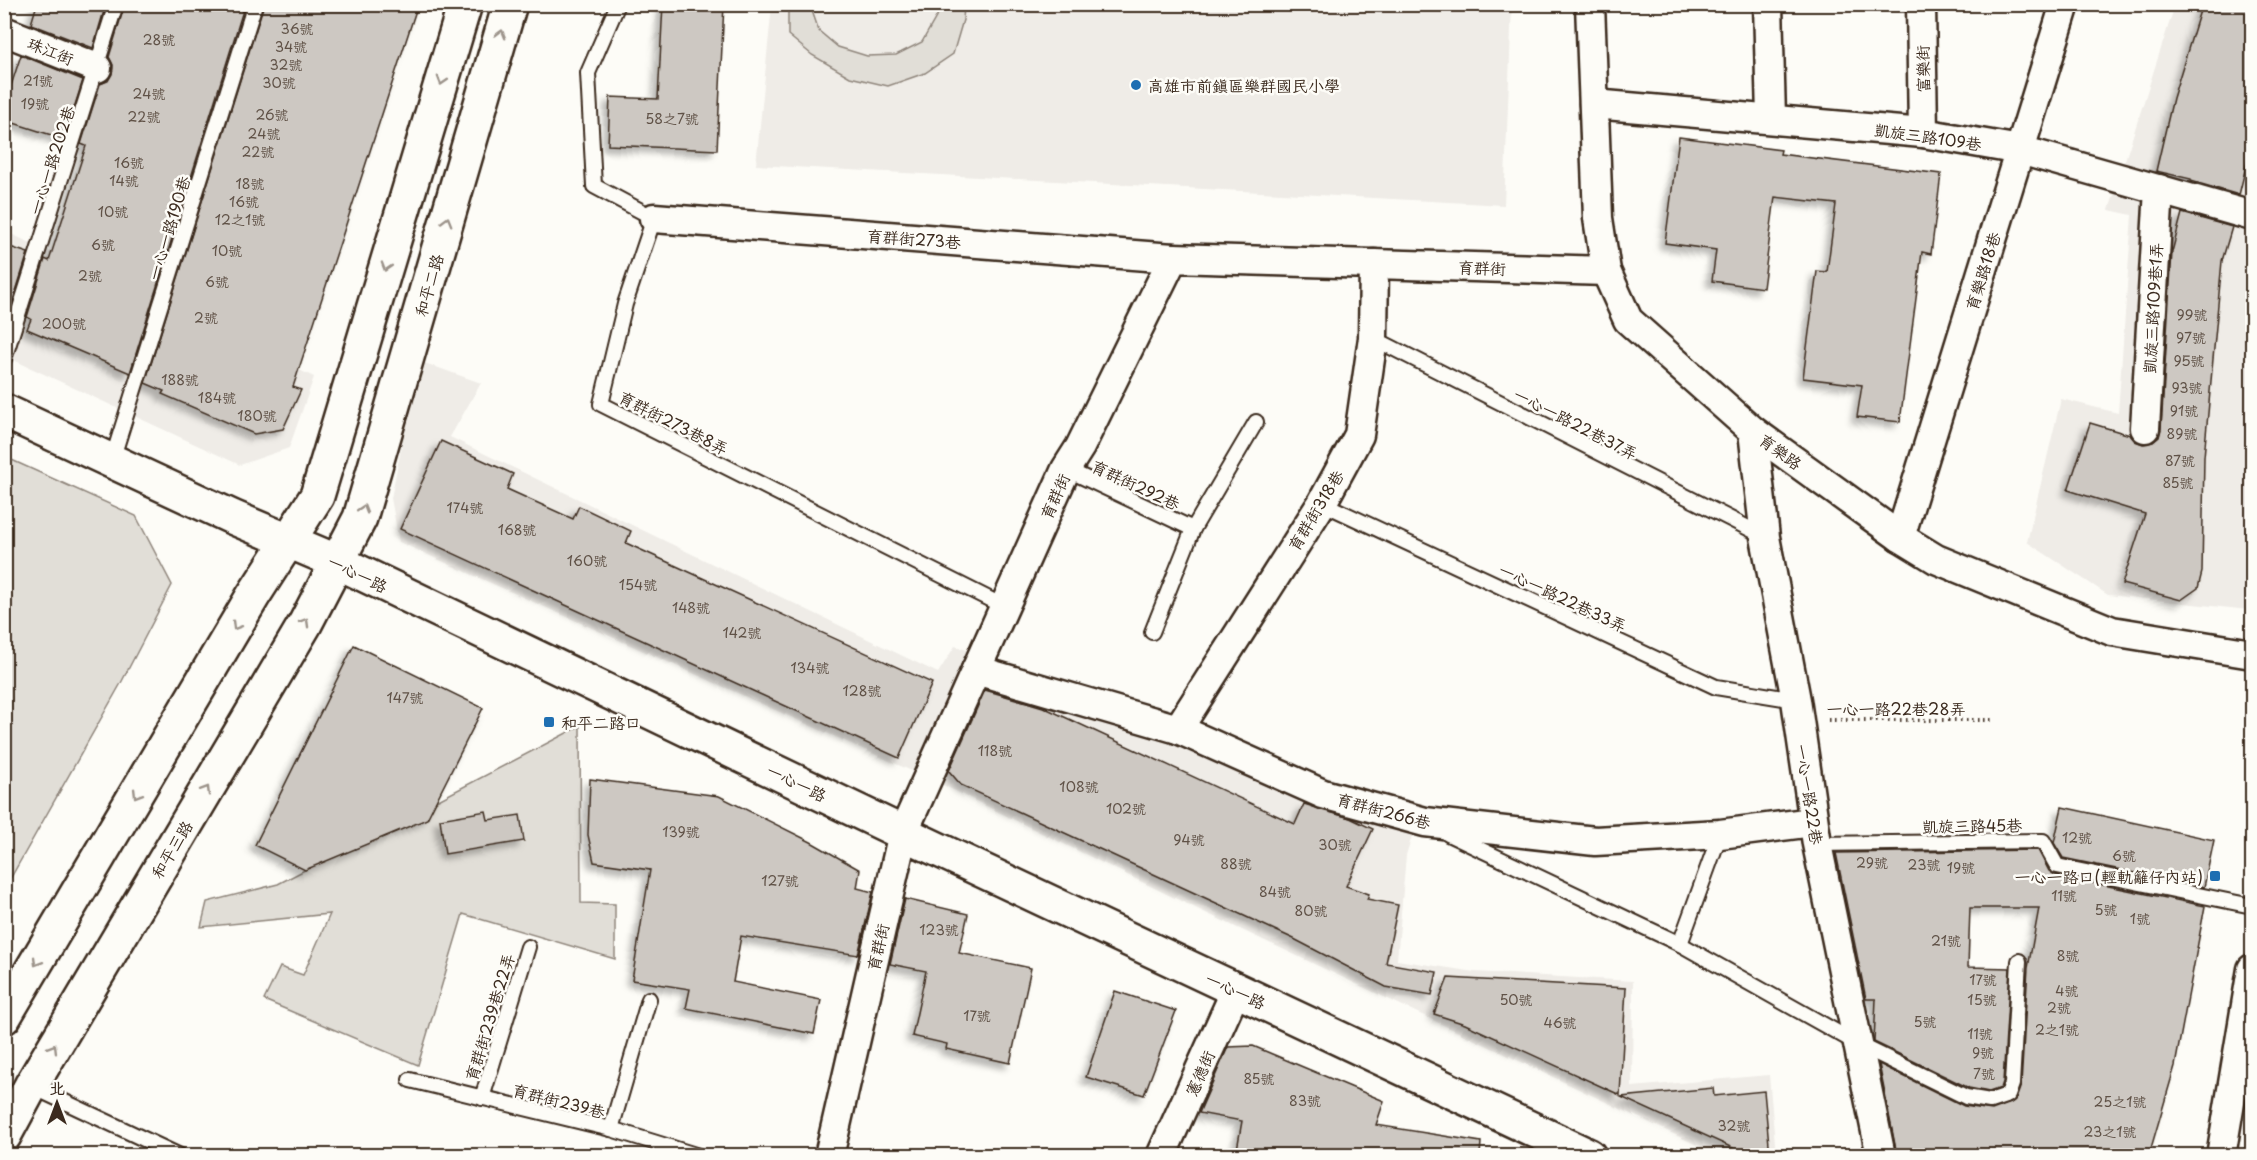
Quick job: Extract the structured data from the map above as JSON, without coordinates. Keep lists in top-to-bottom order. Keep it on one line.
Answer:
{"streets":{"street":["珠江街","富樂街","凱旋三路109巷","育群街273巷","育群街","育樂路18巷","和平二路","凱旋三路109巷1弄","育樂路","育群街318巷","一心一路","一心一路22巷","育群街266巷","和平三路","憲德街"],"lane":["一心一路202巷","一心一路190巷","育群街273巷8弄","一心一路22巷37弄","育群街292巷","一心一路22巷33弄","凱旋三路45巷","育群街239巷22弄","育群街239巷"],"path":["一心一路22巷28弄"]},"crossings":[["珠江街","一心一路202巷"],["富樂街","凱旋三路109巷"],["凱旋三路109巷","育樂路18巷"],["凱旋三路109巷","凱旋三路109巷1弄"],["凱旋三路109巷","育樂路"],["一心一路190巷","一心一路"],["育群街273巷","育群街"],["育群街273巷","育群街273巷8弄"],["育群街","育群街273巷8弄"],["育群街","育樂路"],["育群街","育群街292巷"],["育群街","育群街318巷"],["育群街","一心一路"],["育群街","育群街266巷"],["育樂路18巷","育樂路"],["和平二路","一心一路"],["和平二路","和平三路"],["一心一路22巷37弄","育群街318巷"],["一心一路22巷37弄","一心一路22巷"],["育樂路","一心一路22巷"],["育群街318巷","一心一路22巷33弄"],["育群街318巷","育群街266巷"],["一心一路","和平三路"],["一心一路","憲德街"],["一心一路22巷33弄","一心一路22巷28弄"],["一心一路22巷33弄","一心一路22巷"],["一心一路22巷28弄","一心一路22巷"],["一心一路22巷","育群街266巷"],["一心一路22巷","凱旋三路45巷"],["育群街266巷","凱旋三路45巷"],["育群街239巷22弄","育群街239巷"]],"places":{"other":["高雄市前鎮區樂群國民小學"],"transit":["和平二路口","一心一路口(輕軌籬仔內站)"]},"house_numbers":["36號","28號","34號","32號","21號","30號","24號","19號","26號","22號","58之7號","24號","22號","16號","14號","18號","16號","10號","12之1號","6號","10號","2號","6號","99號","2號","200號","97號","95號","188號","93號","184號","91號","180號","89號","87號","85號","174號","168號","160號","154號","148號","142號","134號","128號","147號","118號","108號","102號","139號","12號","94號","30號","6號","29號","88號","23號","19號","127號","84號","11號","5號","80號","1號","123號","21號","8號","17號","4號","50號","15號","2號","17號","5號","46號","2之1號","11號","9號","7號","85號","83號","25之1號","32號","23之1號"],"north":"top"}
